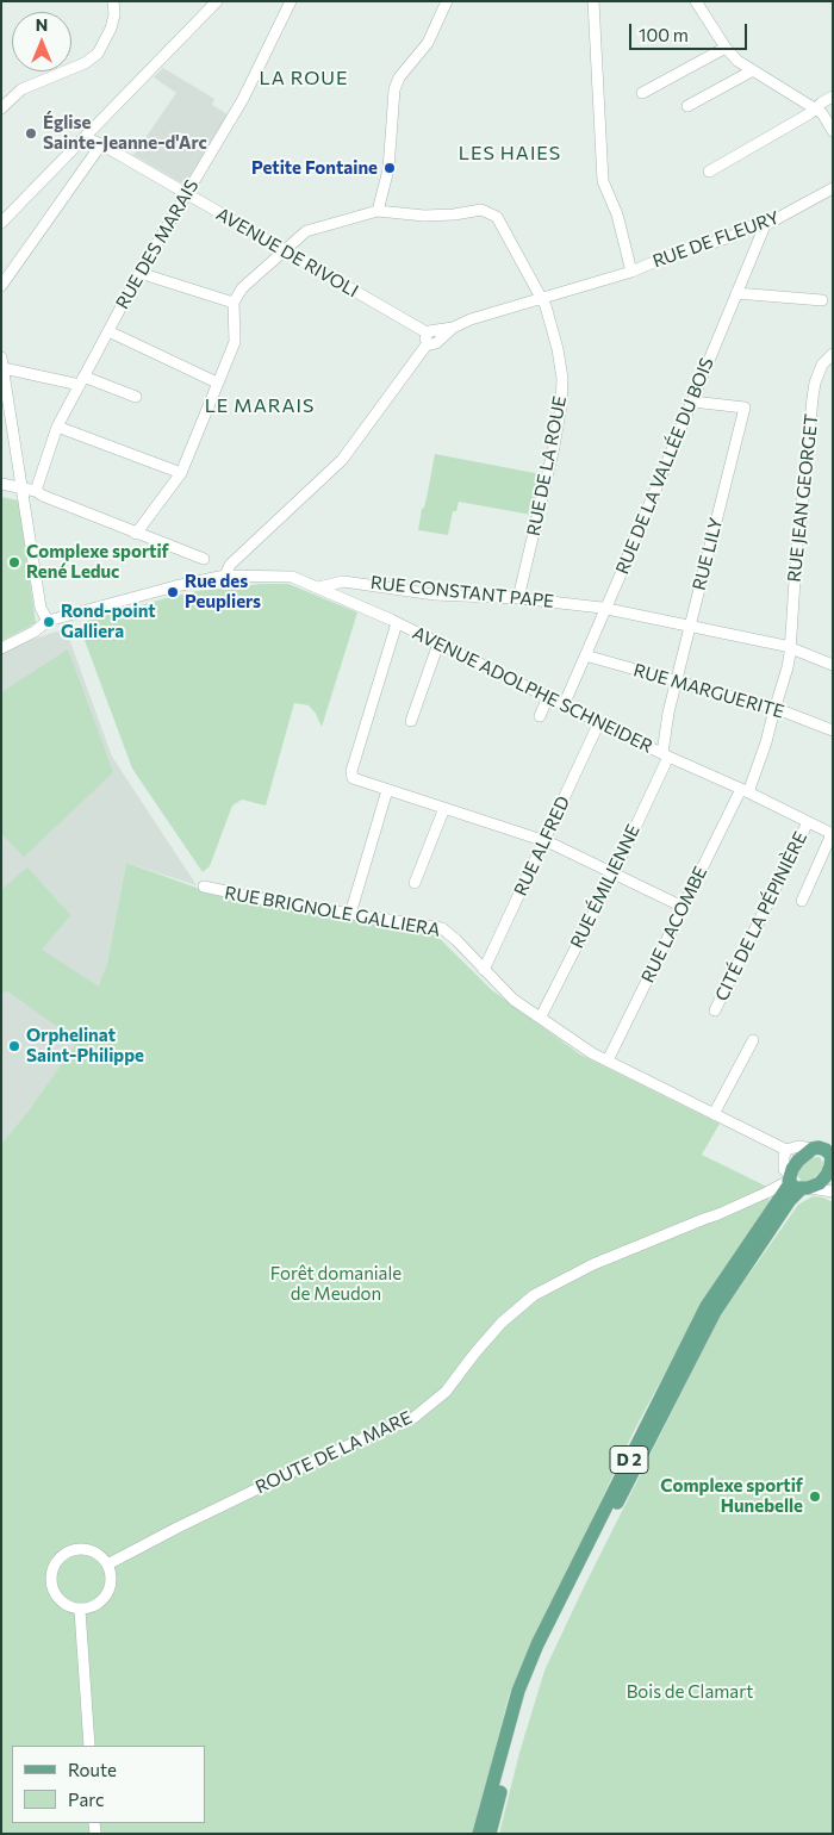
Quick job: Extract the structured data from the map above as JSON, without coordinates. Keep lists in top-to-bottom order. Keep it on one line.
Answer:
{"streets":{"main road":["D 2"],"street":["RUE DE FLEURY","RUE DES MARAIS","AVENUE DE RIVOLI","RUE DE LA ROUE","RUE DE LA VALLÉE DU BOIS","RUE JEAN GEORGET","RUE LILY","RUE CONSTANT PAPE","AVENUE ADOLPHE SCHNEIDER","RUE MARGUERITE","RUE ALFRED","RUE ÉMILIENNE","RUE BRIGNOLE GALLIERA","CITÉ DE LA PÉPINIÈRE","RUE LACOMBE","ROUTE DE LA MARE"]},"crossings":[["RUE DE FLEURY","AVENUE DE RIVOLI"],["RUE DE FLEURY","RUE DE LA ROUE"],["RUE DE FLEURY","RUE DE LA VALLÉE DU BOIS"],["RUE DE FLEURY","AVENUE ADOLPHE SCHNEIDER"],["RUE DES MARAIS","AVENUE DE RIVOLI"],["RUE DE LA ROUE","RUE CONSTANT PAPE"],["RUE DE LA VALLÉE DU BOIS","RUE LILY"],["RUE DE LA VALLÉE DU BOIS","RUE CONSTANT PAPE"],["RUE DE LA VALLÉE DU BOIS","AVENUE ADOLPHE SCHNEIDER"],["RUE DE LA VALLÉE DU BOIS","RUE MARGUERITE"],["RUE JEAN GEORGET","RUE CONSTANT PAPE"],["RUE JEAN GEORGET","RUE MARGUERITE"],["RUE JEAN GEORGET","RUE LACOMBE"],["RUE LILY","RUE CONSTANT PAPE"],["RUE LILY","AVENUE ADOLPHE SCHNEIDER"],["RUE LILY","RUE MARGUERITE"],["RUE LILY","RUE ÉMILIENNE"],["RUE CONSTANT PAPE","AVENUE ADOLPHE SCHNEIDER"],["AVENUE ADOLPHE SCHNEIDER","RUE ALFRED"],["AVENUE ADOLPHE SCHNEIDER","RUE ÉMILIENNE"],["AVENUE ADOLPHE SCHNEIDER","CITÉ DE LA PÉPINIÈRE"],["AVENUE ADOLPHE SCHNEIDER","RUE LACOMBE"],["RUE MARGUERITE","RUE LACOMBE"],["RUE ALFRED","RUE BRIGNOLE GALLIERA"],["RUE ÉMILIENNE","RUE BRIGNOLE GALLIERA"],["RUE BRIGNOLE GALLIERA","RUE LACOMBE"],["ROUTE DE LA MARE","D 2"]],"districts":["LA ROUE","LES HAIES","LE MARAIS"],"parks":["Forêt domaniale de Meudon","Bois de Clamart"],"places":["Église Sainte-Jeanne-d'Arc","Petite Fontaine","Complexe sportif René Leduc","Rue des Peupliers","Rond-point Galliera","Orphelinat Saint-Philippe","Complexe sportif Hunebelle"],"legend":["Route","Parc"],"scale_bar":"100 m","north":"top"}
